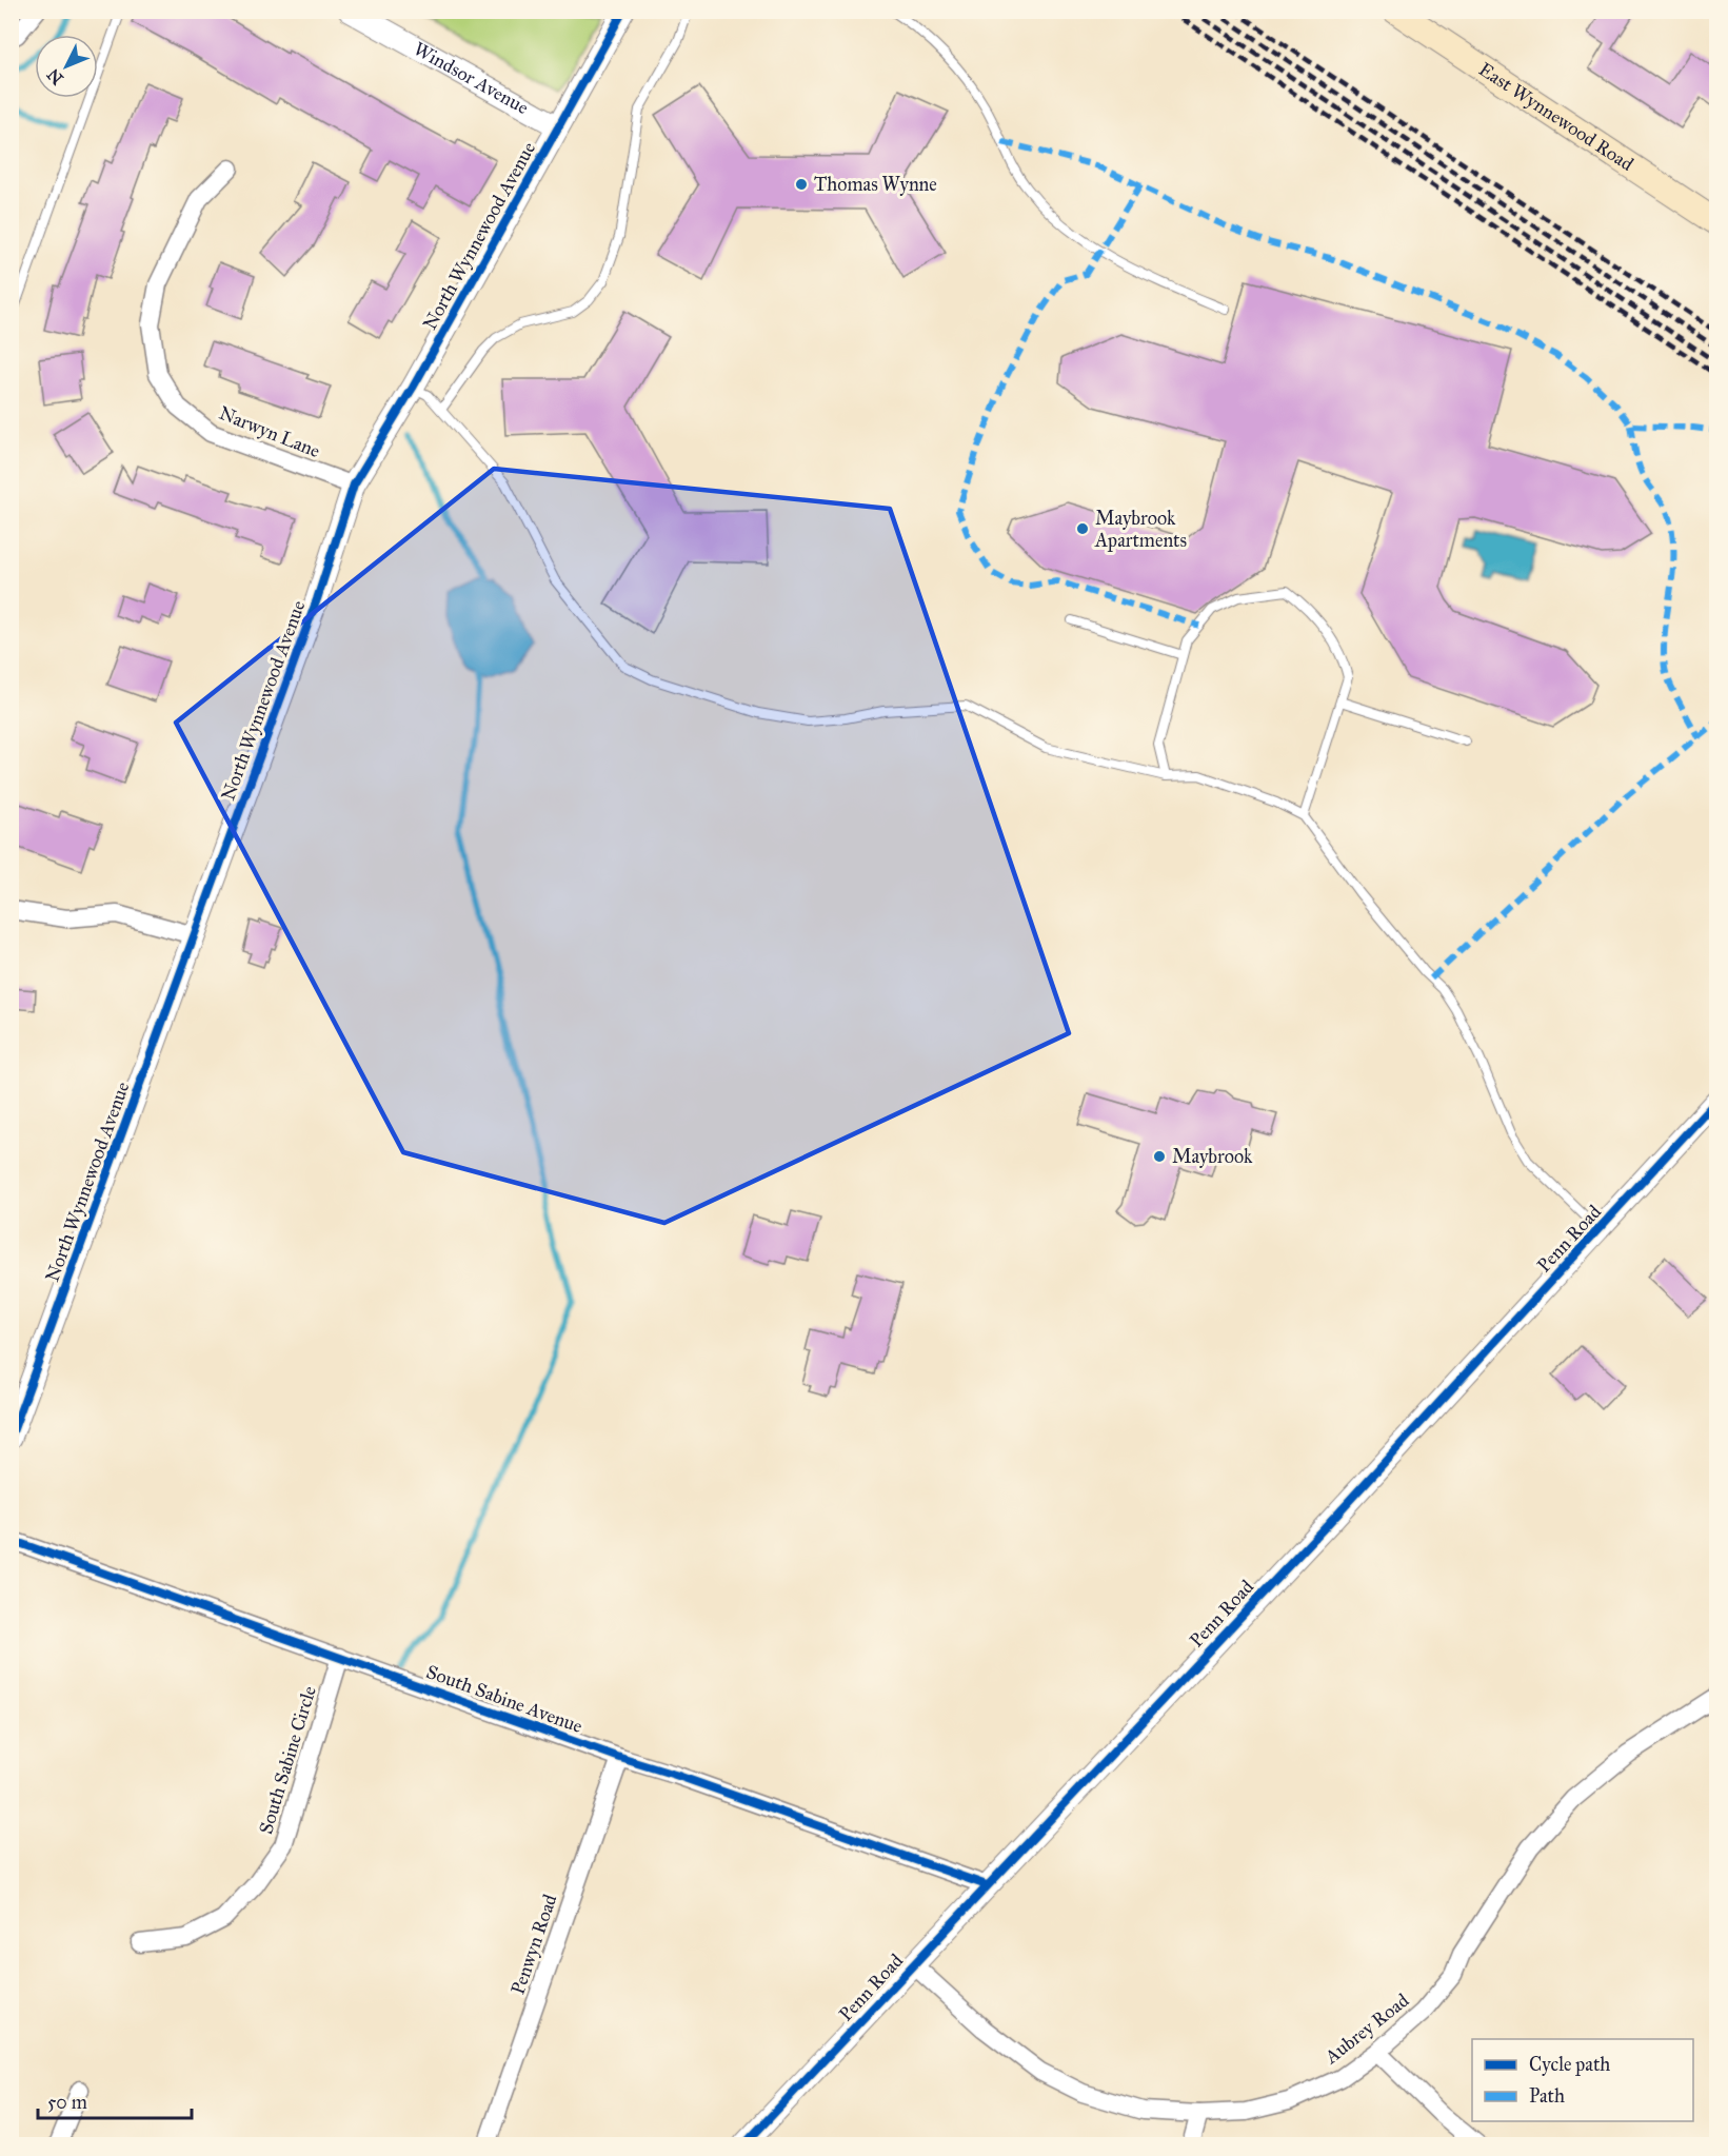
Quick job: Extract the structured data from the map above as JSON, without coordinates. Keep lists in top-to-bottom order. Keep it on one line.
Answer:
{"streets":{"main road":["East Wynnewood Road"],"street":["Windsor Avenue","North Wynnewood Avenue","Narwyn Lane","Penn Road","South Sabine Avenue","South Sabine Circle","Penwyn Road","Aubrey Road"]},"crossings":[["Windsor Avenue","North Wynnewood Avenue"],["North Wynnewood Avenue","Narwyn Lane"],["Penn Road","South Sabine Avenue"],["Penn Road","Aubrey Road"],["South Sabine Avenue","South Sabine Circle"],["South Sabine Avenue","Penwyn Road"]],"places":["Thomas Wynne","Maybrook Apartments","Maybrook"],"legend":["Cycle path","Path"],"scale_bar":"50 m","north":"bottom left"}
